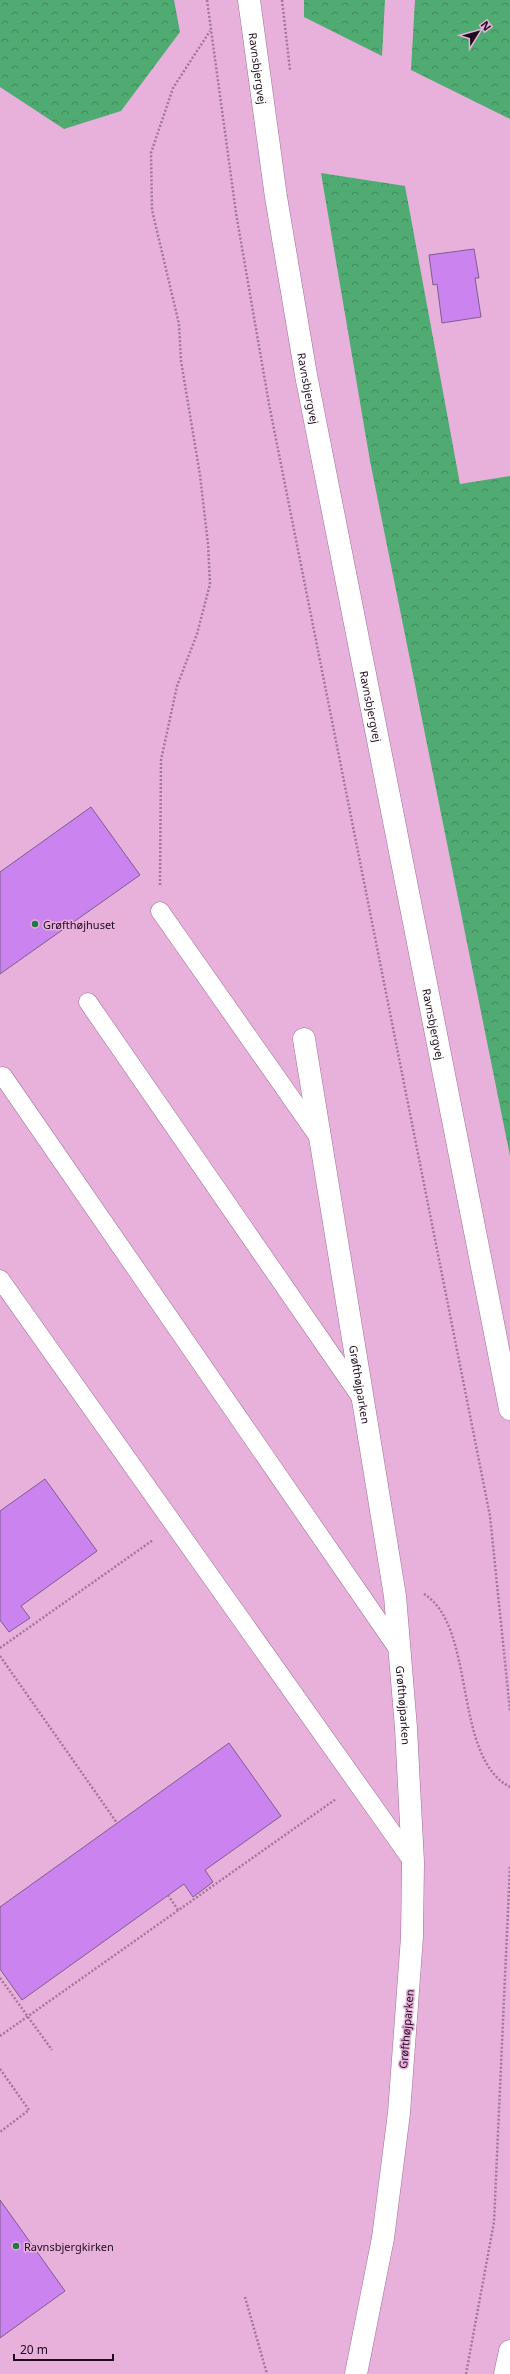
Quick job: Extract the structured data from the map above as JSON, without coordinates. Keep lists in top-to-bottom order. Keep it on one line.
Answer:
{"streets":{"street":["Ravnsbjergvej","Grøfthøjparken"]},"places":["Grøfthøjhuset","Ravnsbjergkirken"],"scale_bar":"20 m","north":"top right"}
